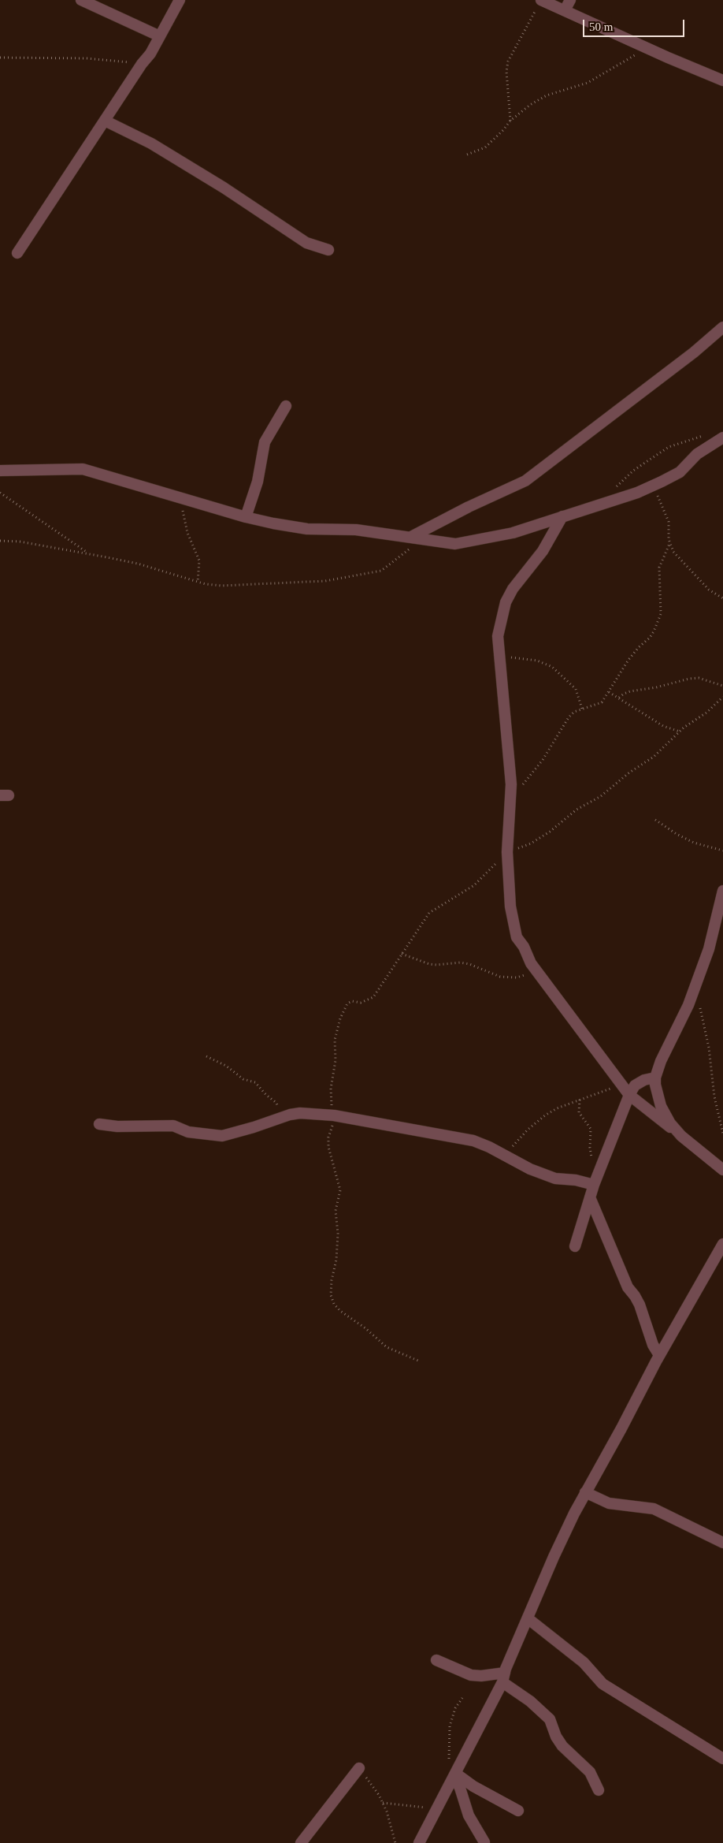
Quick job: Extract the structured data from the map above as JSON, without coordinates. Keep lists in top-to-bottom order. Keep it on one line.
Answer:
{"scale_bar":"50 m"}
